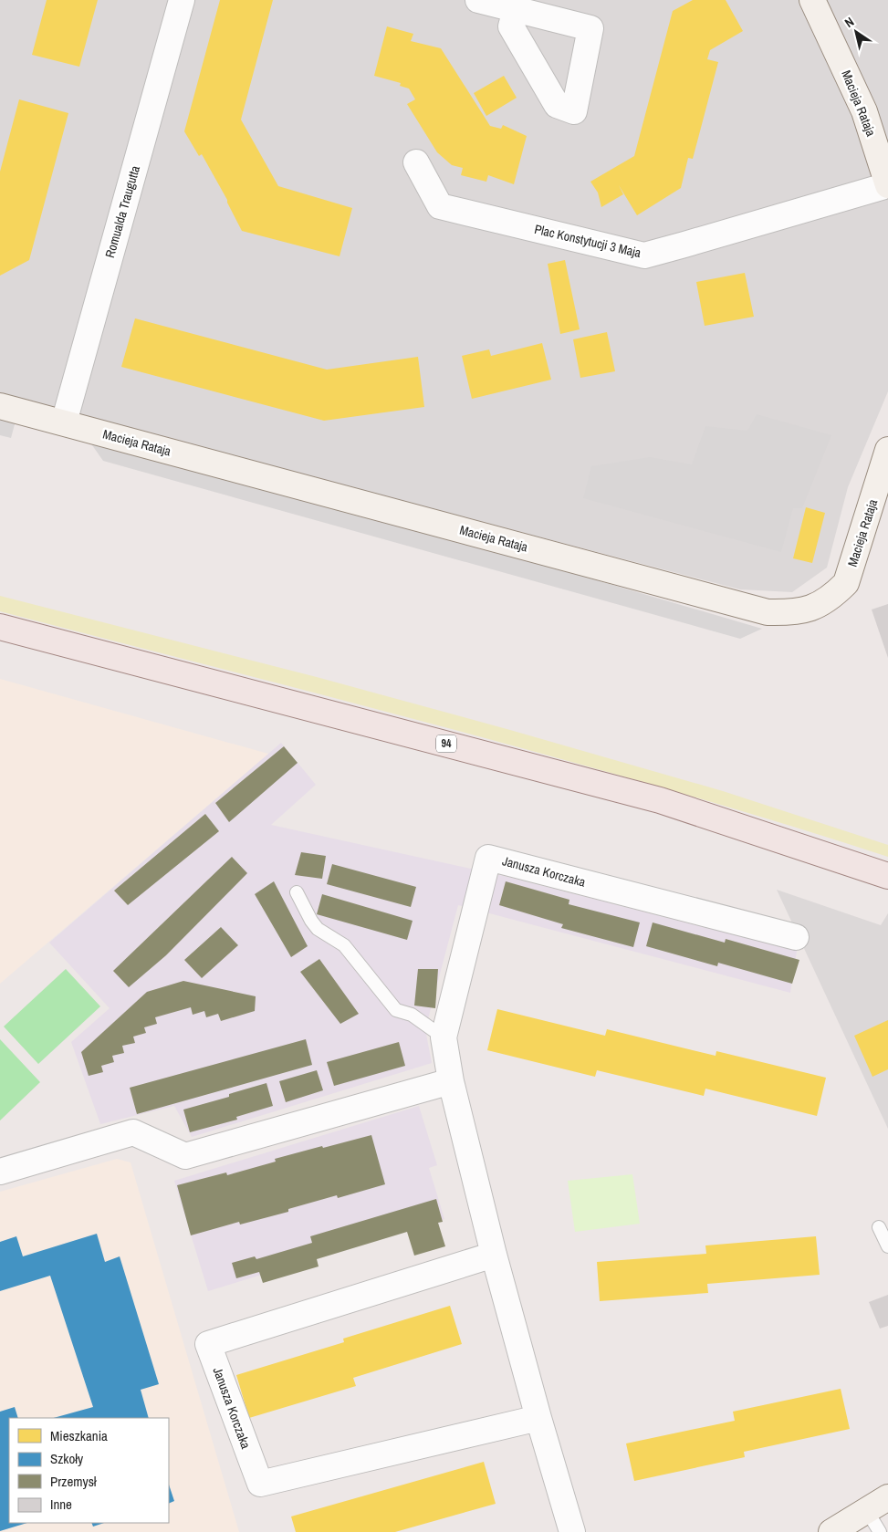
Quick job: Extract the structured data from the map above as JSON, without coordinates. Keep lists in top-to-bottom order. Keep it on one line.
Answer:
{"streets":{"main road":["94"],"street":["Macieja Rataja","Romualda Traugutta","Plac Konstytucji 3 Maja","Janusza Korczaka"]},"crossings":[["Macieja Rataja","Romualda Traugutta"],["Macieja Rataja","Plac Konstytucji 3 Maja"]],"legend":["Mieszkania","Szkoły","Przemysł","Inne"],"north":"top left"}
